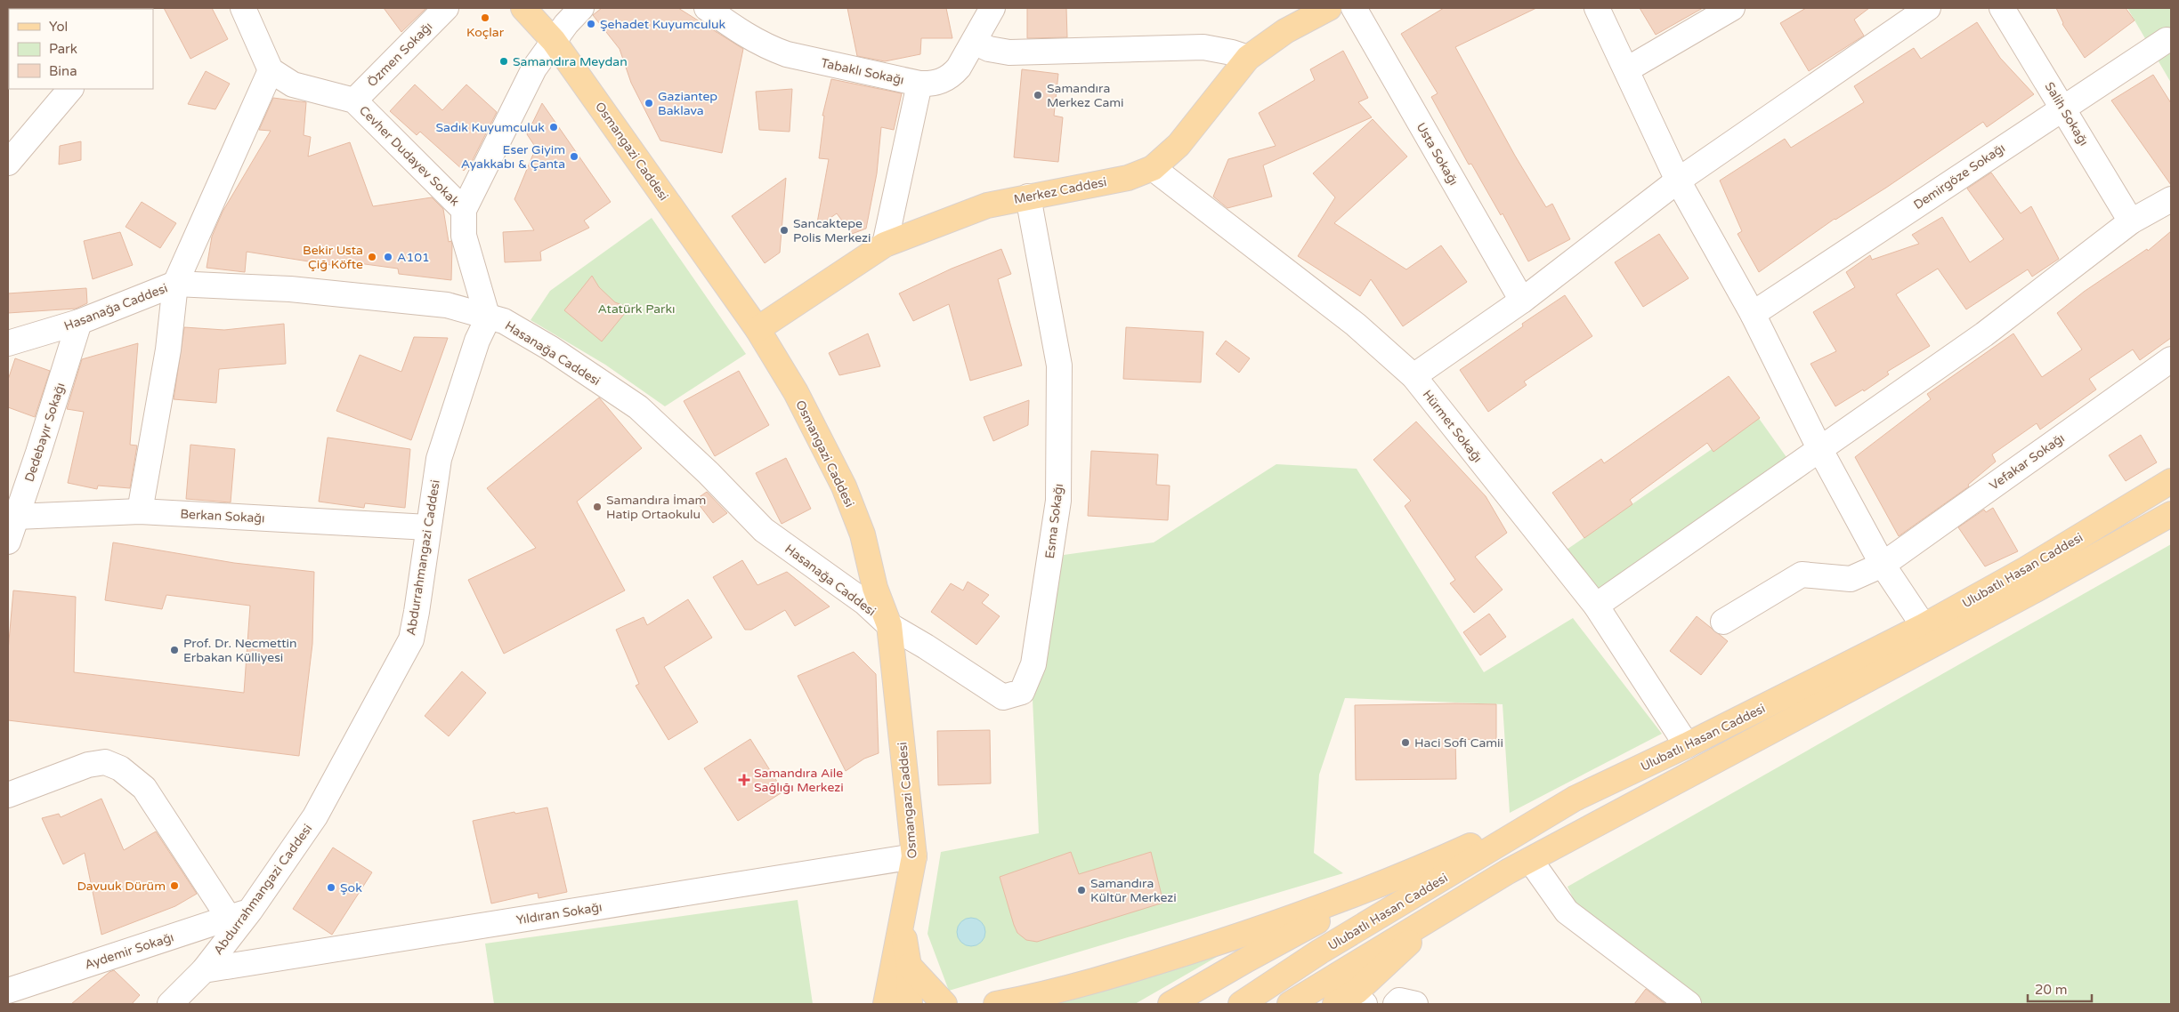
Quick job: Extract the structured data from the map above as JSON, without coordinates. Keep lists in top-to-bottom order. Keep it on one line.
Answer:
{"streets":{"main road":["Osmangazi Caddesi","Merkez Caddesi","Ulubatlı Hasan Caddesi"],"street":["Özmen Sokağı","Tabaklı Sokağı","Salih Sokağı","Usta Sokağı","Cevher Dudayev Sokak","Demirgöze Sokağı","Hasanağa Caddesi","Hürmet Sokağı","Dedebayır Sokağı","Vefakar Sokağı","Berkan Sokağı","Esma Sokağı","Abdurrahmangazi Caddesi","Yıldıran Sokağı","Aydemir Sokağı"]},"crossings":[["Özmen Sokağı","Cevher Dudayev Sokak"],["Tabaklı Sokağı","Merkez Caddesi"],["Salih Sokağı","Demirgöze Sokağı"],["Osmangazi Caddesi","Merkez Caddesi"],["Osmangazi Caddesi","Hasanağa Caddesi"],["Osmangazi Caddesi","Esma Sokağı"],["Osmangazi Caddesi","Yıldıran Sokağı"],["Merkez Caddesi","Hürmet Sokağı"],["Merkez Caddesi","Esma Sokağı"],["Hasanağa Caddesi","Dedebayır Sokağı"],["Hasanağa Caddesi","Esma Sokağı"],["Hasanağa Caddesi","Abdurrahmangazi Caddesi"],["Hürmet Sokağı","Ulubatlı Hasan Caddesi"],["Dedebayır Sokağı","Berkan Sokağı"],["Berkan Sokağı","Abdurrahmangazi Caddesi"],["Abdurrahmangazi Caddesi","Yıldıran Sokağı"],["Abdurrahmangazi Caddesi","Aydemir Sokağı"]],"parks":["Atatürk Parkı"],"places":{"other":["Koçlar","Şehadet Kuyumculuk","Samandıra Meydan","Samandıra Merkez Cami","Gaziantep Baklava","Sadık Kuyumculuk","Eser Giyim Ayakkabı & Çanta","Sancaktepe Polis Merkezi","Bekir Usta Çiğ Köfte","A101","Samandıra İmam Hatip Ortaokulu","Prof. Dr. Necmettin Erbakan Külliyesi","Haci Sofi Camii","Davuuk Dürüm","Şok","Samandıra Kültür Merkezi"],"health":["Samandıra Aile Sağlığı Merkezi"]},"legend":["Yol","Park","Bina"],"scale_bar":"20 m"}
